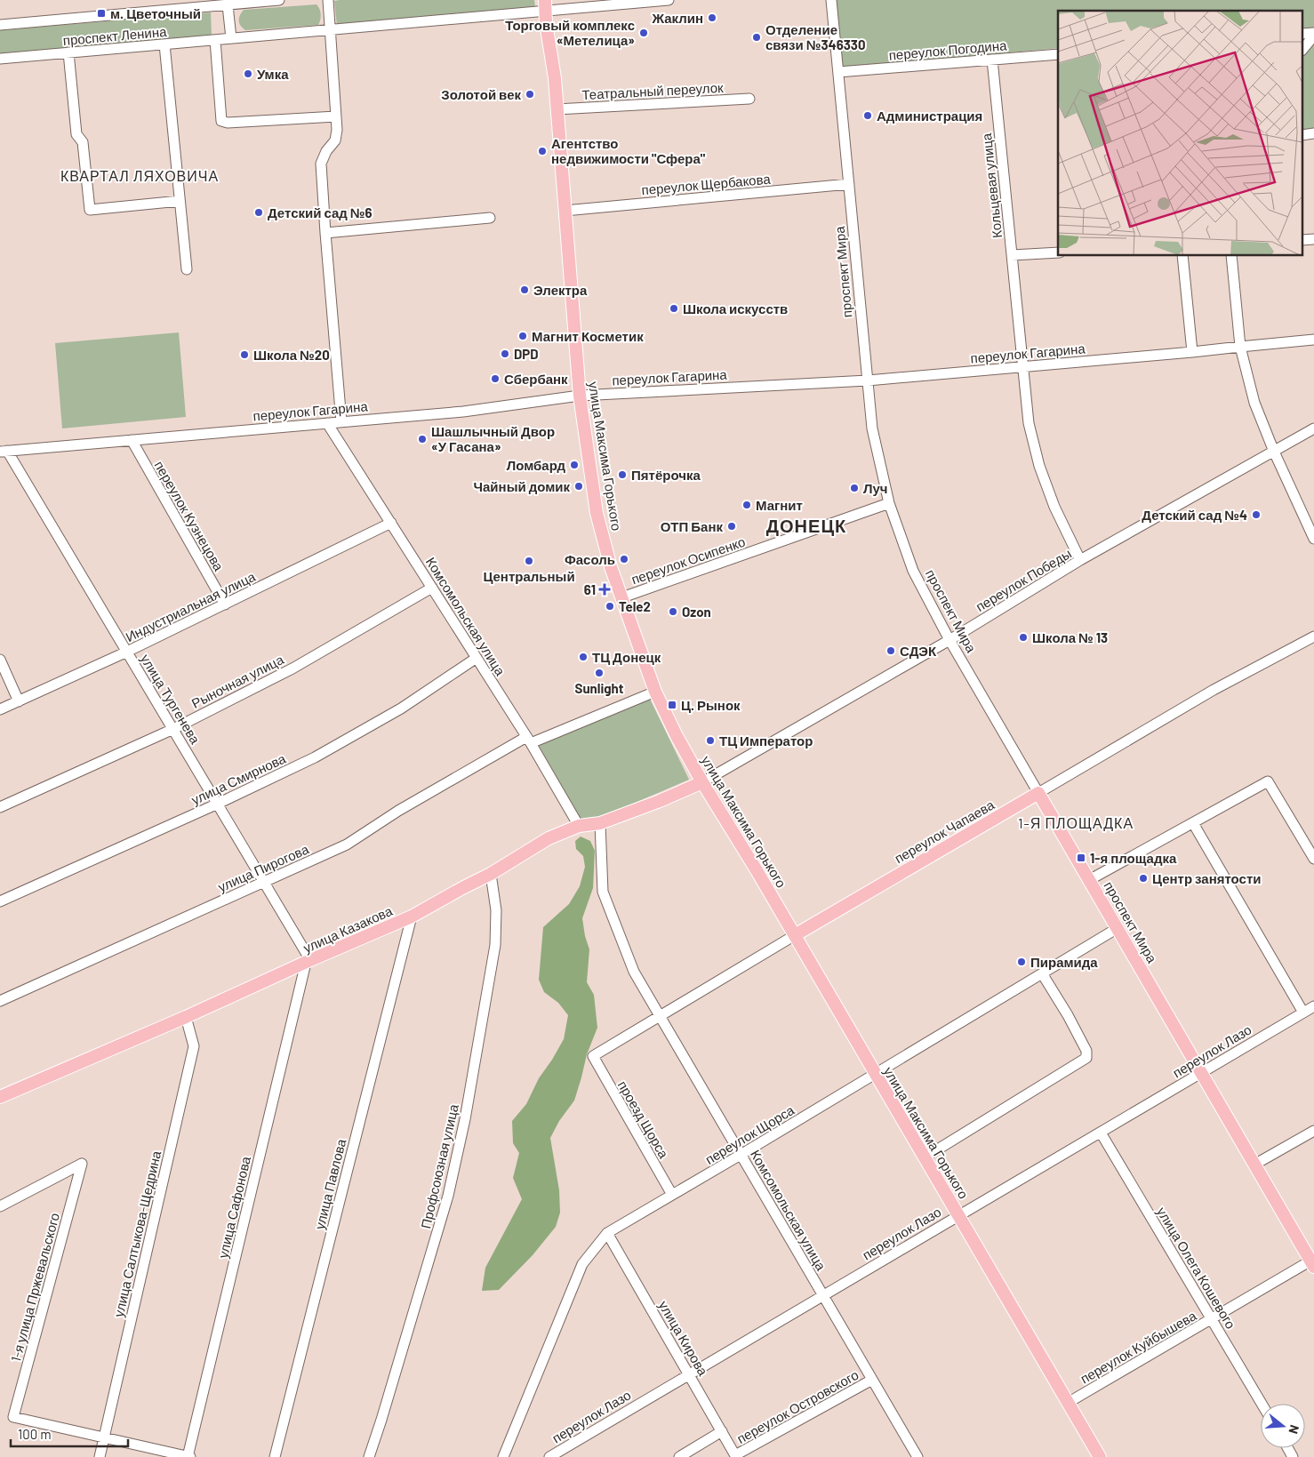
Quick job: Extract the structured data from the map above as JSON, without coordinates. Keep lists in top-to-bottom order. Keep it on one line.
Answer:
{"streets":{"main road":["проспект Мира","улица Максима Горького","переулок Чапаева","улица Казакова"],"street":["проспект Ленина","переулок Погодина","Театральный переулок","переулок Щербакова","Кольцевая улица","переулок Гагарина","переулок Кузнецова","переулок Осипенко","переулок Победы","Индустриальная улица","Комсомольская улица","Рыночная улица","улица Тургенева","улица Смирнова","улица Пирогова","переулок Лазо","проезд Щорса","переулок Щорса","Профсоюзная улица","улица Павлова","улица Сафонова","улица Салтыкова-Щедрина","улица Олега Кошевого","1-я улица Пржевальского","улица Кирова","переулок Куйбышева","переулок Островского"]},"crossings":[["проспект Ленина","улица Максима Горького"],["переулок Погодина","Кольцевая улица"],["переулок Погодина","проспект Мира"],["Театральный переулок","улица Максима Горького"],["переулок Щербакова","проспект Мира"],["переулок Щербакова","улица Максима Горького"],["Кольцевая улица","переулок Гагарина"],["Кольцевая улица","переулок Победы"],["проспект Мира","переулок Гагарина"],["проспект Мира","переулок Осипенко"],["проспект Мира","переулок Победы"],["проспект Мира","переулок Чапаева"],["проспект Мира","переулок Лазо"],["проспект Мира","переулок Щорса"],["проспект Мира","переулок Куйбышева"],["переулок Гагарина","улица Максима Горького"],["переулок Гагарина","переулок Кузнецова"],["переулок Гагарина","Комсомольская улица"],["переулок Гагарина","улица Тургенева"],["улица Максима Горького","переулок Осипенко"],["улица Максима Горького","переулок Победы"],["улица Максима Горького","переулок Чапаева"],["улица Максима Горького","улица Пирогова"],["улица Максима Горького","улица Казакова"],["улица Максима Горького","переулок Лазо"],["улица Максима Горького","переулок Щорса"],["улица Максима Горького","переулок Куйбышева"],["переулок Кузнецова","Индустриальная улица"],["переулок Победы","улица Казакова"],["Индустриальная улица","Комсомольская улица"],["Индустриальная улица","улица Тургенева"],["Комсомольская улица","Рыночная улица"],["Комсомольская улица","улица Смирнова"],["Комсомольская улица","переулок Чапаева"],["Комсомольская улица","улица Пирогова"],["Комсомольская улица","улица Казакова"],["Комсомольская улица","переулок Лазо"],["Комсомольская улица","переулок Щорса"],["Комсомольская улица","переулок Островского"],["Рыночная улица","улица Тургенева"],["улица Тургенева","улица Смирнова"],["улица Тургенева","улица Пирогова"],["улица Тургенева","улица Казакова"],["улица Тургенева","улица Сафонова"],["переулок Чапаева","проезд Щорса"],["улица Казакова","Профсоюзная улица"],["улица Казакова","улица Павлова"],["улица Казакова","улица Сафонова"],["улица Казакова","улица Салтыкова-Щедрина"],["переулок Лазо","улица Олега Кошевого"],["переулок Лазо","улица Кирова"],["проезд Щорса","переулок Щорса"],["переулок Щорса","улица Кирова"],["улица Салтыкова-Щедрина","1-я улица Пржевальского"],["улица Олега Кошевого","переулок Куйбышева"],["улица Кирова","переулок Островского"]],"districts":["КВАРТАЛ ЛЯХОВИЧА","ДОНЕЦК","1-Я ПЛОЩАДКА"],"places":{"transit":["м. Цветочный","Ц. Рынок","1-я площадка"],"other":["Жаклин","Торговый комплекс «Метелица»","Отделение связи №346330","Умка","Золотой век","Администрация","Агентство недвижимости \"Сфера\"","Детский сад №6","Электра","Школа искусств","Магнит Косметик","DPD","Школа №20","Сбербанк","Шашлычный Двор «У Гасана»","Ломбард","Пятёрочка","Чайный домик","Луч","Магнит","Детский сад №4","ОТП Банк","Фасоль","Центральный","Tele2","Ozon","Школа № 13","СДЭК","ТЦ Донецк","Sunlight","ТЦ Император","Центр занятости","Пирамида"],"health":["61"]},"scale_bar":"100 m","north":"right"}
